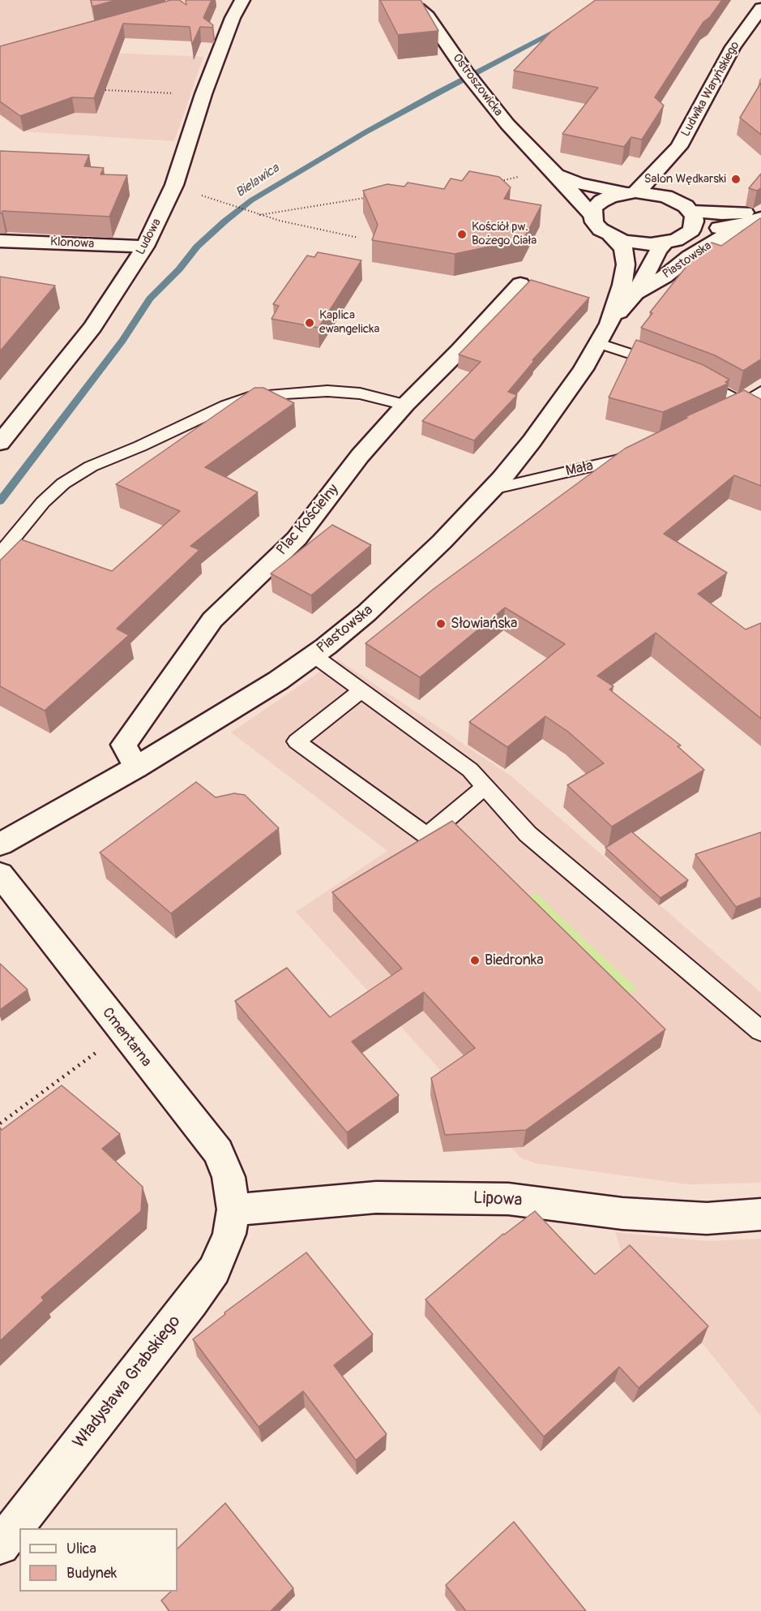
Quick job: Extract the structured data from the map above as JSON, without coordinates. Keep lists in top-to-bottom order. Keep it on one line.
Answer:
{"streets":{"street":["Ostroszowicka","Ludwika Waryńskiego","Ludowa","Klonowa","Piastowska","Plac Kościelny","Cmentarna","Lipowa","Władysława Grabskiego"],"lane":["Mała"]},"crossings":[["Ostroszowicka","Ludwika Waryńskiego"],["Ostroszowicka","Piastowska"],["Ludowa","Klonowa"],["Piastowska","Mała"],["Piastowska","Plac Kościelny"],["Cmentarna","Lipowa"],["Cmentarna","Władysława Grabskiego"],["Lipowa","Władysława Grabskiego"]],"water":["Bielawica"],"places":["Salon Wędkarski","Kościół pw. Bożego Ciała","Kaplica ewangelicka","Słowiańska","Biedronka"],"legend":["Ulica","Budynek"]}
